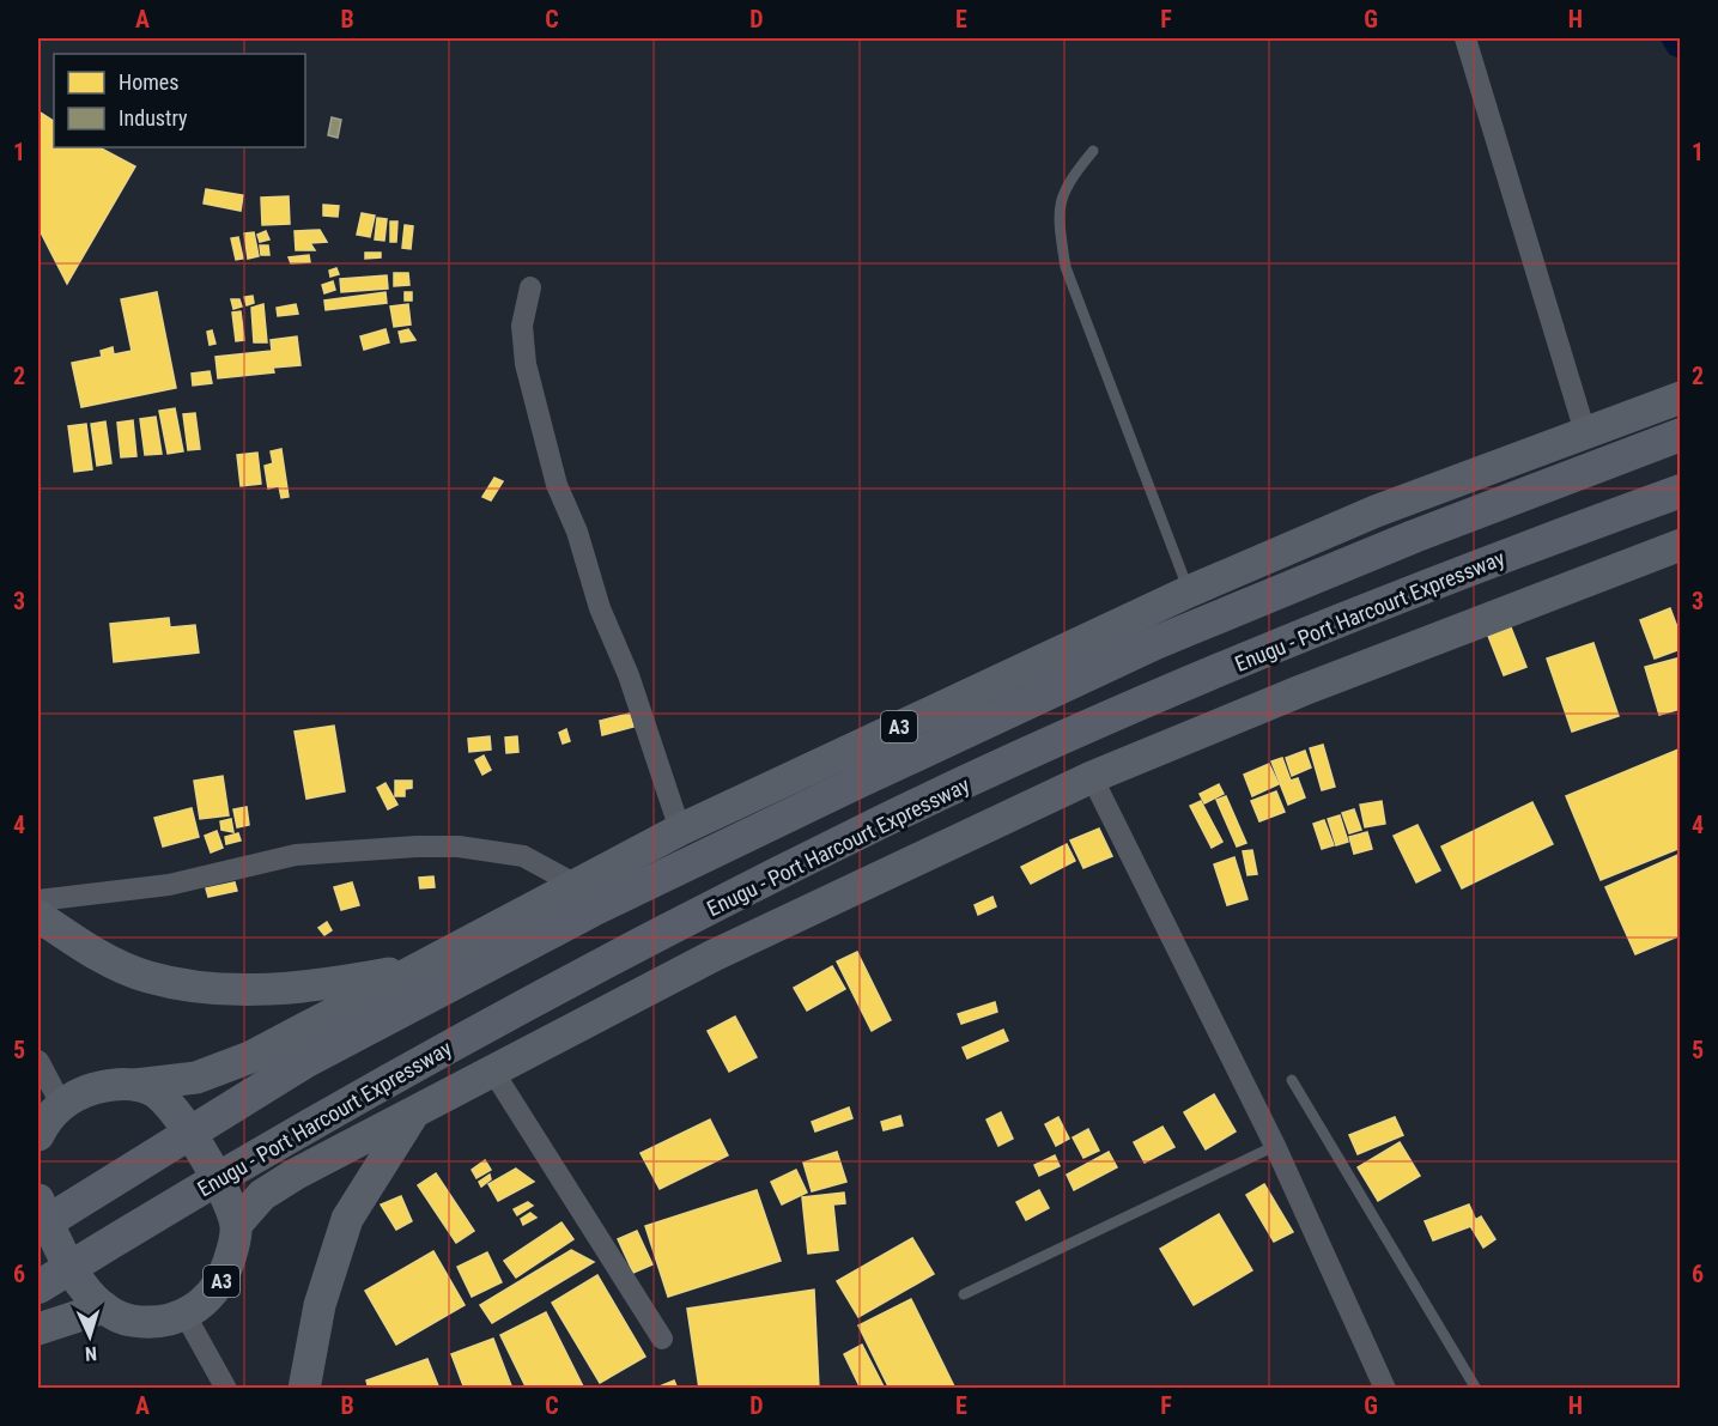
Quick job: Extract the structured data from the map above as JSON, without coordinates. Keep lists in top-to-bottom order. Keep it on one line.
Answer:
{"streets":{"highway":["Enugu - Port Harcourt Expressway","A3"]},"crossings":[["Enugu - Port Harcourt Expressway","A3"]],"legend":["Homes","Industry"],"north":"bottom","grid":{"columns":["A","B","C","D","E","F","G","H"],"rows":["1","2","3","4","5","6"]}}
